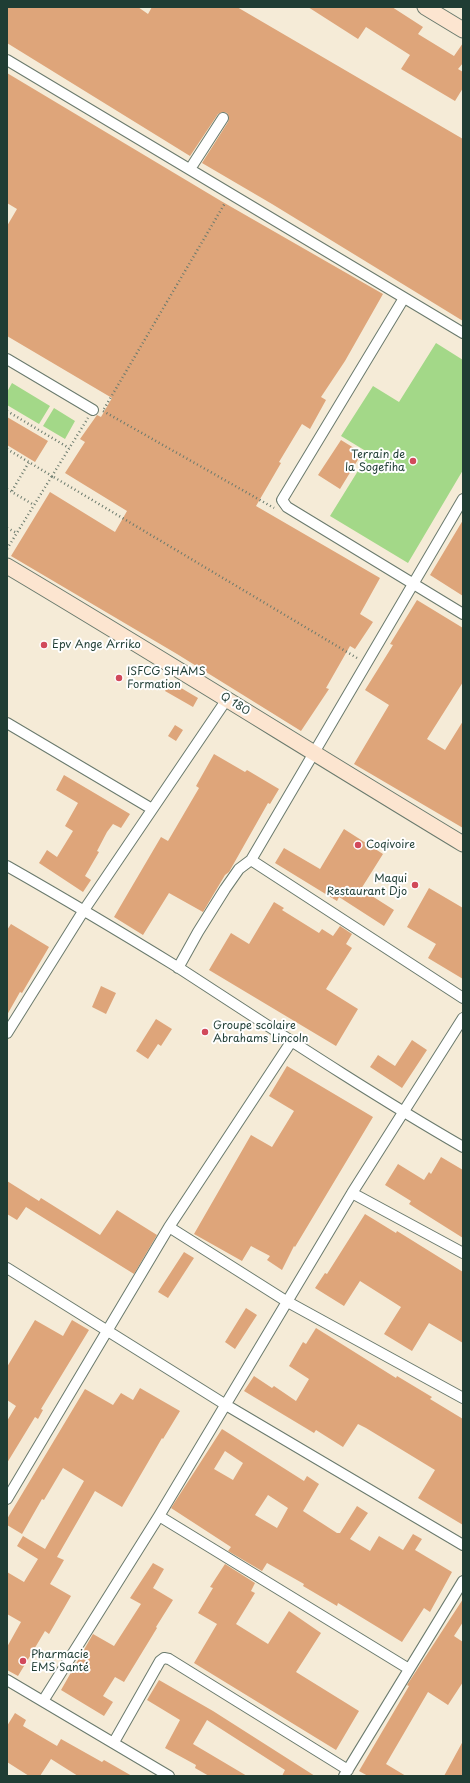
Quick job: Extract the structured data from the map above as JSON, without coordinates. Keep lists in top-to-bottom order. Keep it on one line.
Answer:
{"streets":{"street":["Q 180"]},"places":["Terrain de la Sogefiha","Epv Ange Arriko","ISFCG SHAMS Formation","Coqivoire","Maqui Restaurant Djo","Groupe scolaire Abrahams Lincoln","Pharmacie EMS Santé"]}
